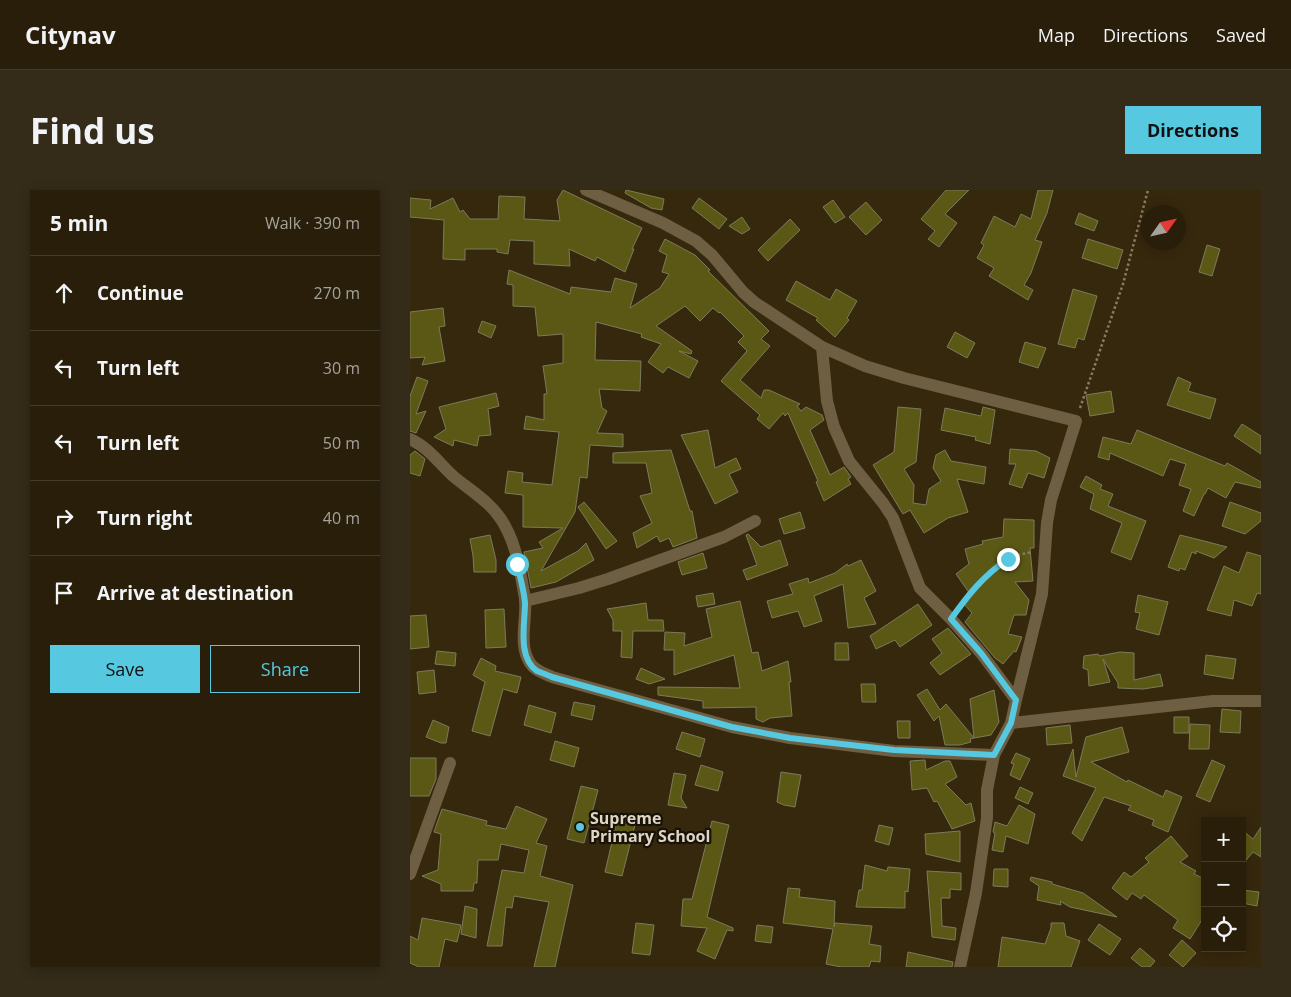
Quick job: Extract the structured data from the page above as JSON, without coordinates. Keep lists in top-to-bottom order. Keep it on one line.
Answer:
{"places":["Supreme Primary School"],"north":"top right","page":{"header":"Citynav","nav":["Map","Directions","Saved"],"buttons":["Directions",["Save","Share"]],"title":"Find us","heading":["5 min","Walk · 390 m"],"list":[["Continue","270 m"],["Turn left","30 m"],["Turn left","50 m"],["Turn right","40 m"],"Arrive at destination"],"map_buttons":["+","−"]}}
